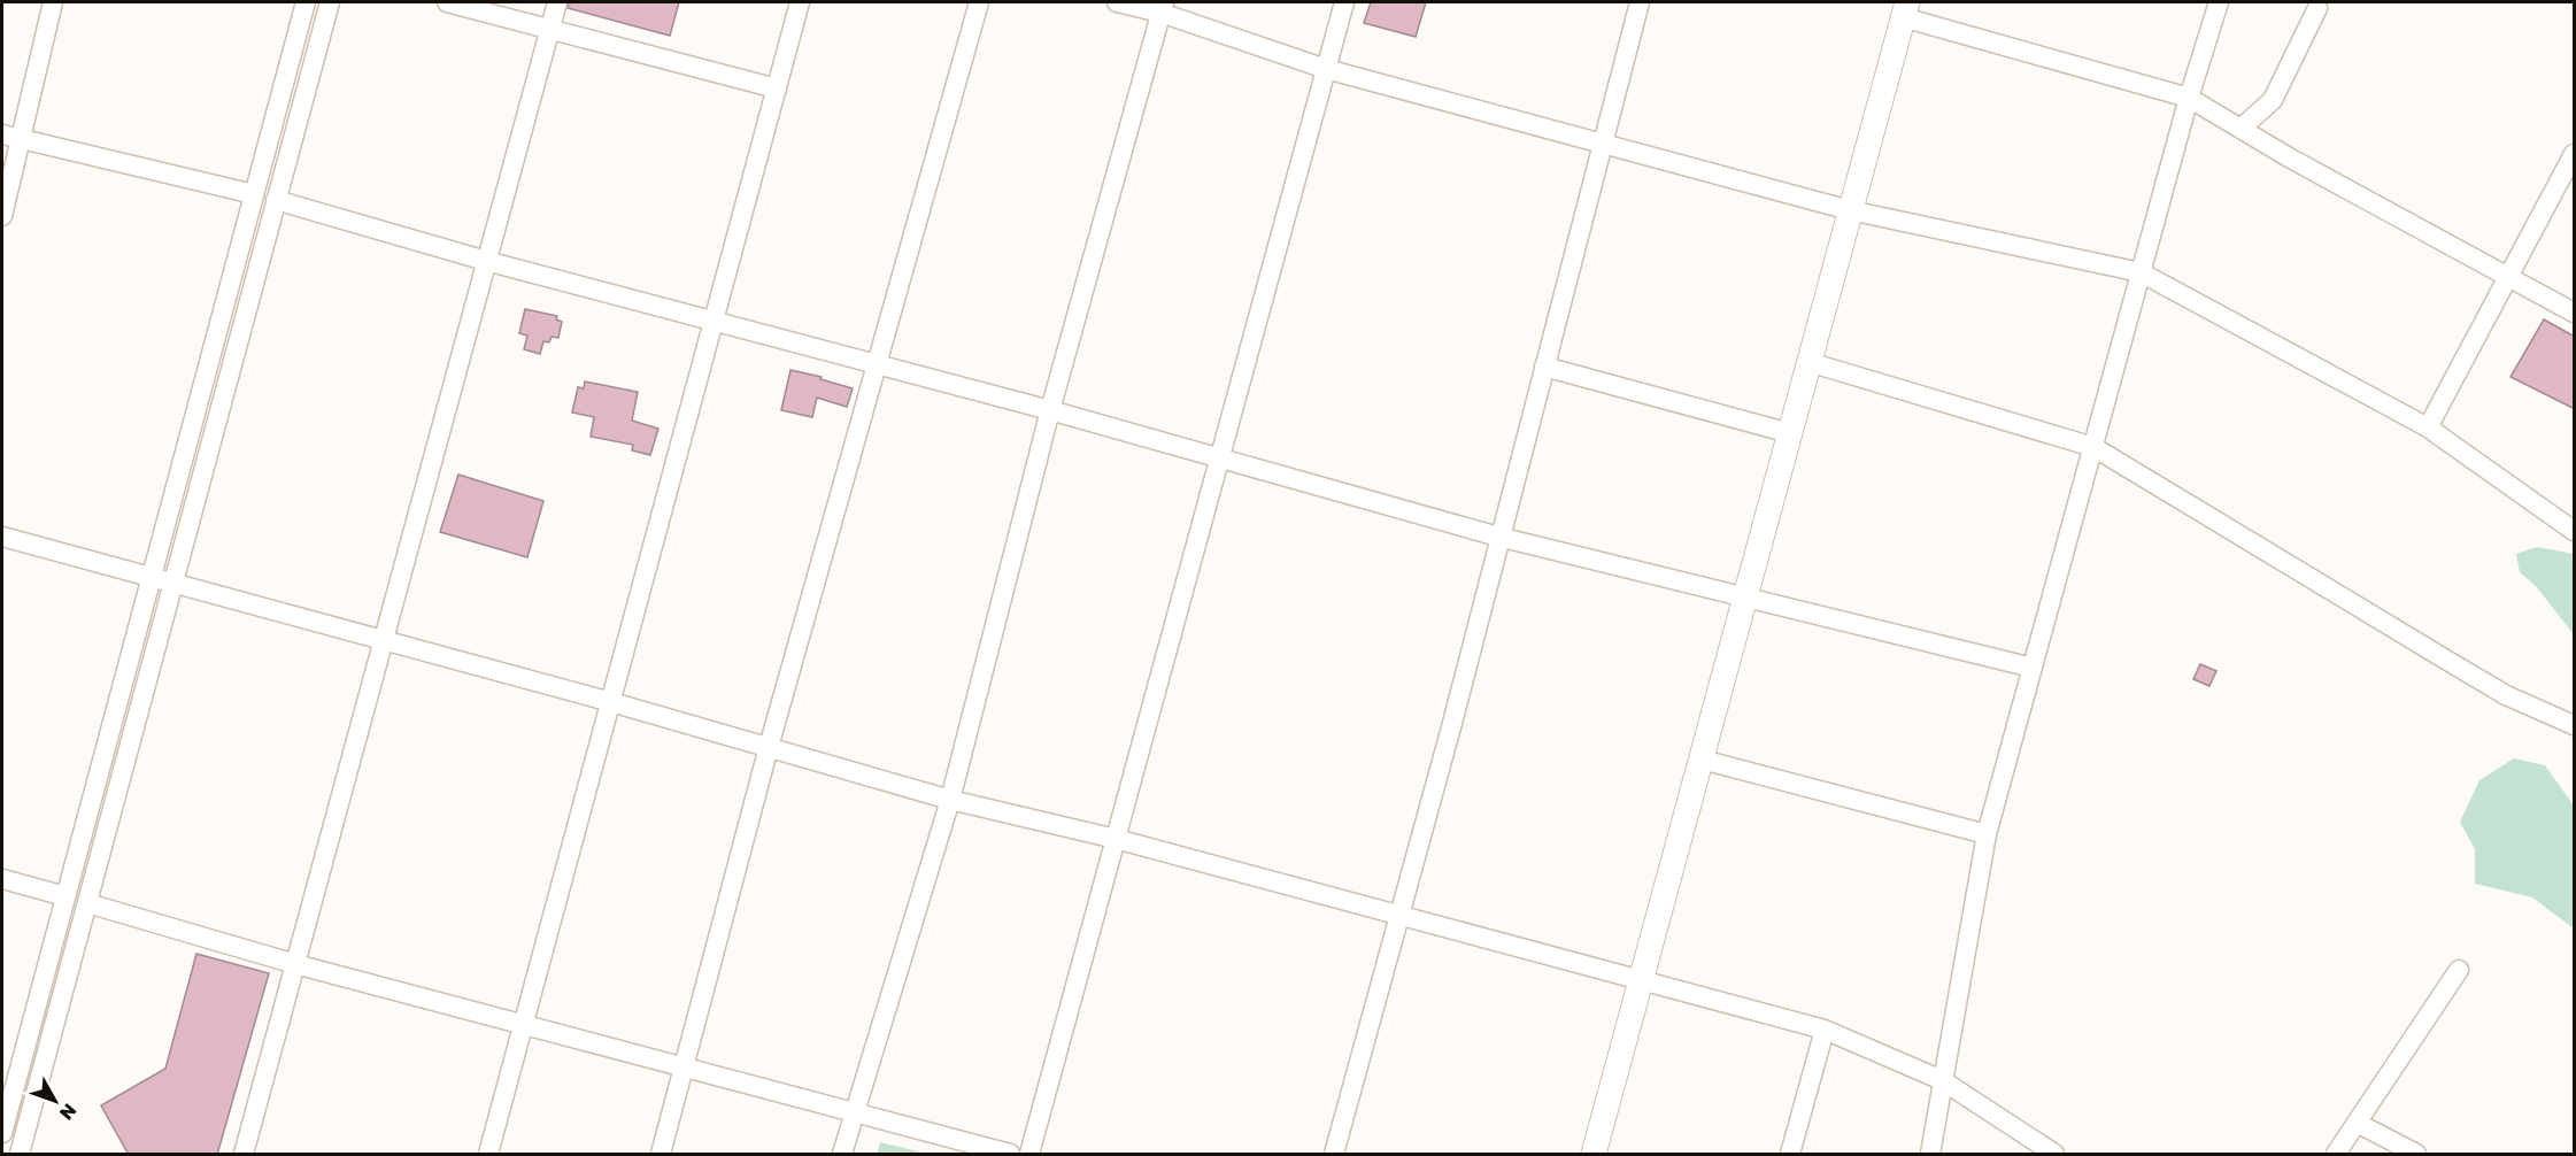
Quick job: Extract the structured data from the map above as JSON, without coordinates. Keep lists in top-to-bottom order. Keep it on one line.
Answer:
{"north":"bottom right"}
